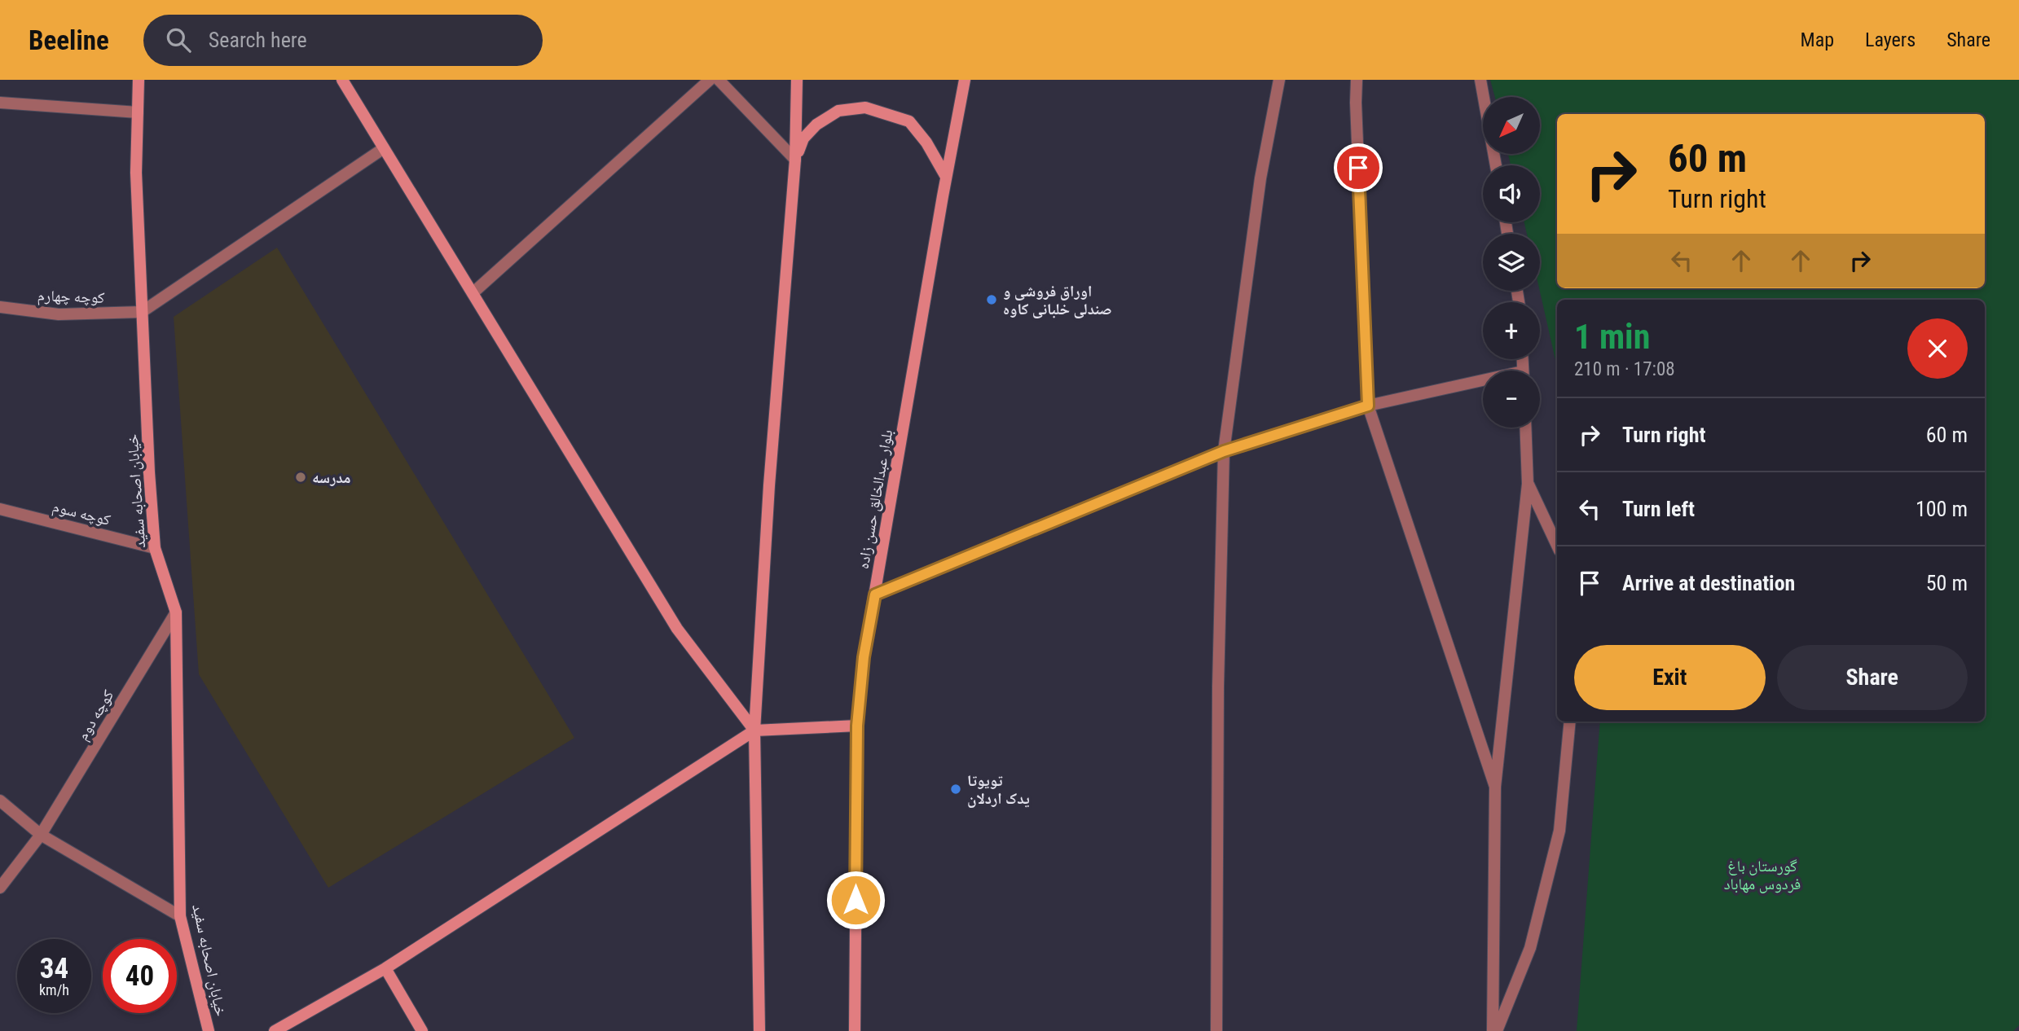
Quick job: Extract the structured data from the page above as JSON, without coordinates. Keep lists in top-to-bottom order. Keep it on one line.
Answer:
{"streets":{"street":["کوچه چهارم","خیابان اصحابه سفید","بلوار عبدالخالق حسن زاده","کوچه سوم","کوچه دوم"]},"crossings":[["کوچه چهارم","خیابان اصحابه سفید"],["خیابان اصحابه سفید","کوچه سوم"],["خیابان اصحابه سفید","کوچه دوم"]],"parks":["گورستان باغ فردوس مهاباد"],"places":["اوراق فروشی و صندلی خلبانی کاوه","مدرسه","تویوتا یدک اردلان"],"north":"bottom left","page":{"header":"Beeline","search":"Search here","nav":["Map","Layers","Share"],"map_buttons":["+","−"],"turn":["60 m","Turn right"],"heading":["1 min","210 m · 17:08"],"list":[{"name":"Turn right","value":"60 m"},{"name":"Turn left","value":"100 m"},{"name":"Arrive at destination","value":"50 m"}],"buttons":["Exit","Share"],"speed":"34 km/h","limit":"40"}}
